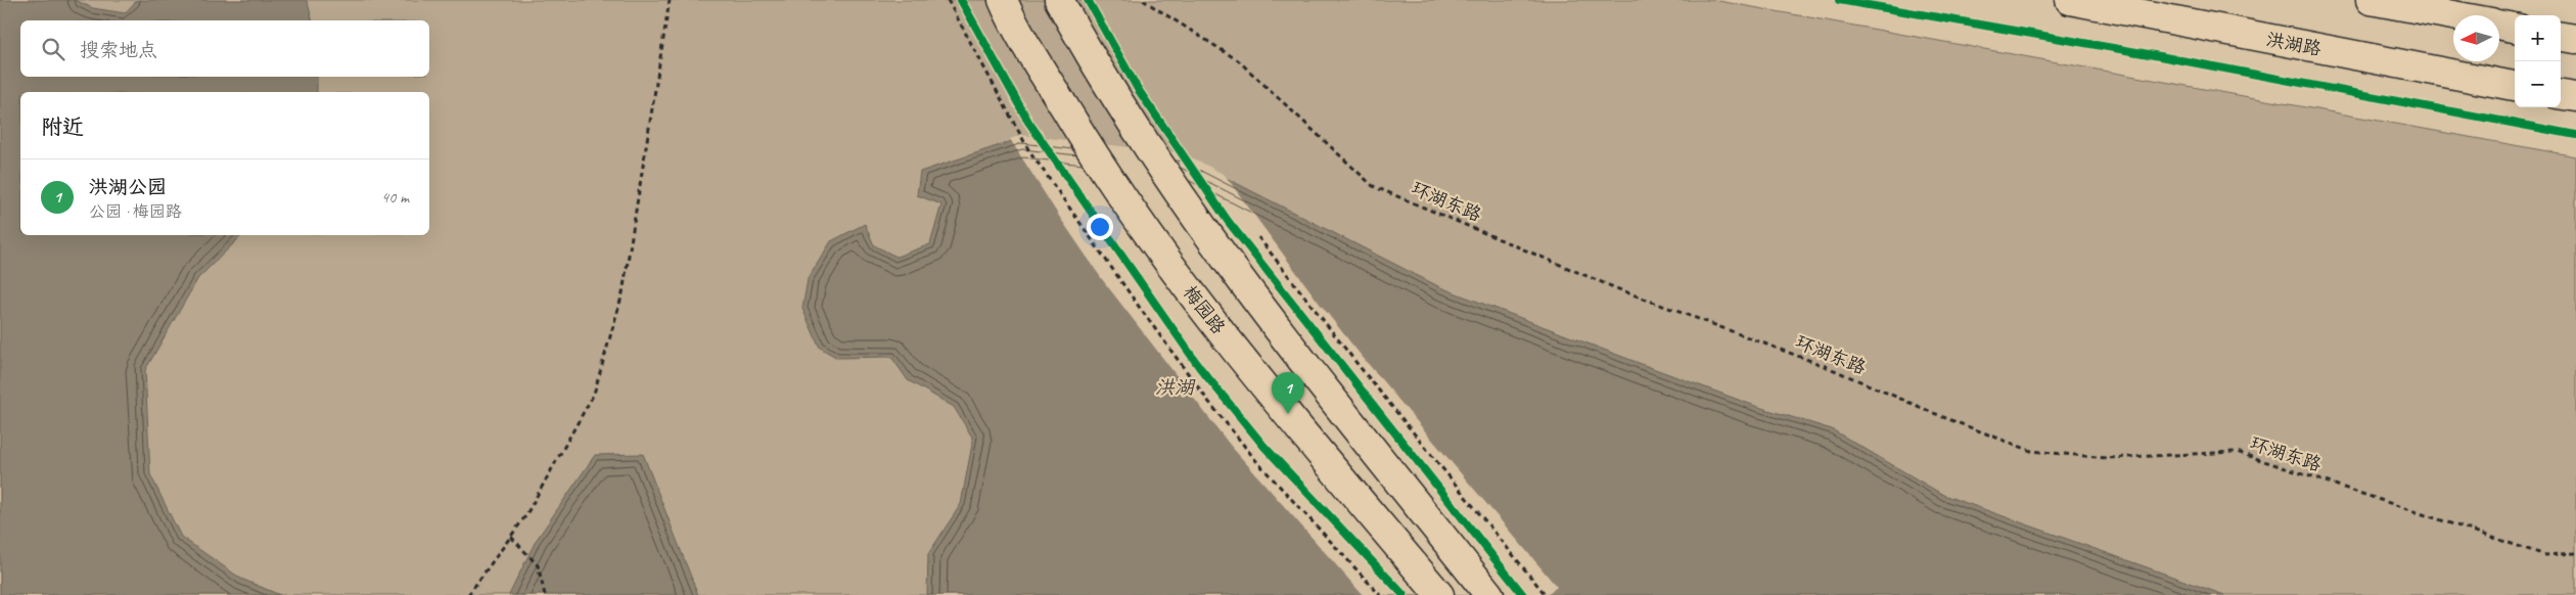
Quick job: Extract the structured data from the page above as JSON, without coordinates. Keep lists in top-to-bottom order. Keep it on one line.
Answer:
{"streets":{"main road":["洪湖路","梅园路"],"path":["环湖东路"]},"water":["洪湖"],"north":"left","page":{"map_buttons":["+","−"],"search":"搜索地点","heading":"附近","list":[{"mark":"1","name":"洪湖公园","note":"公园 · 梅园路","value":"40 m"}],"pins":"1"}}
